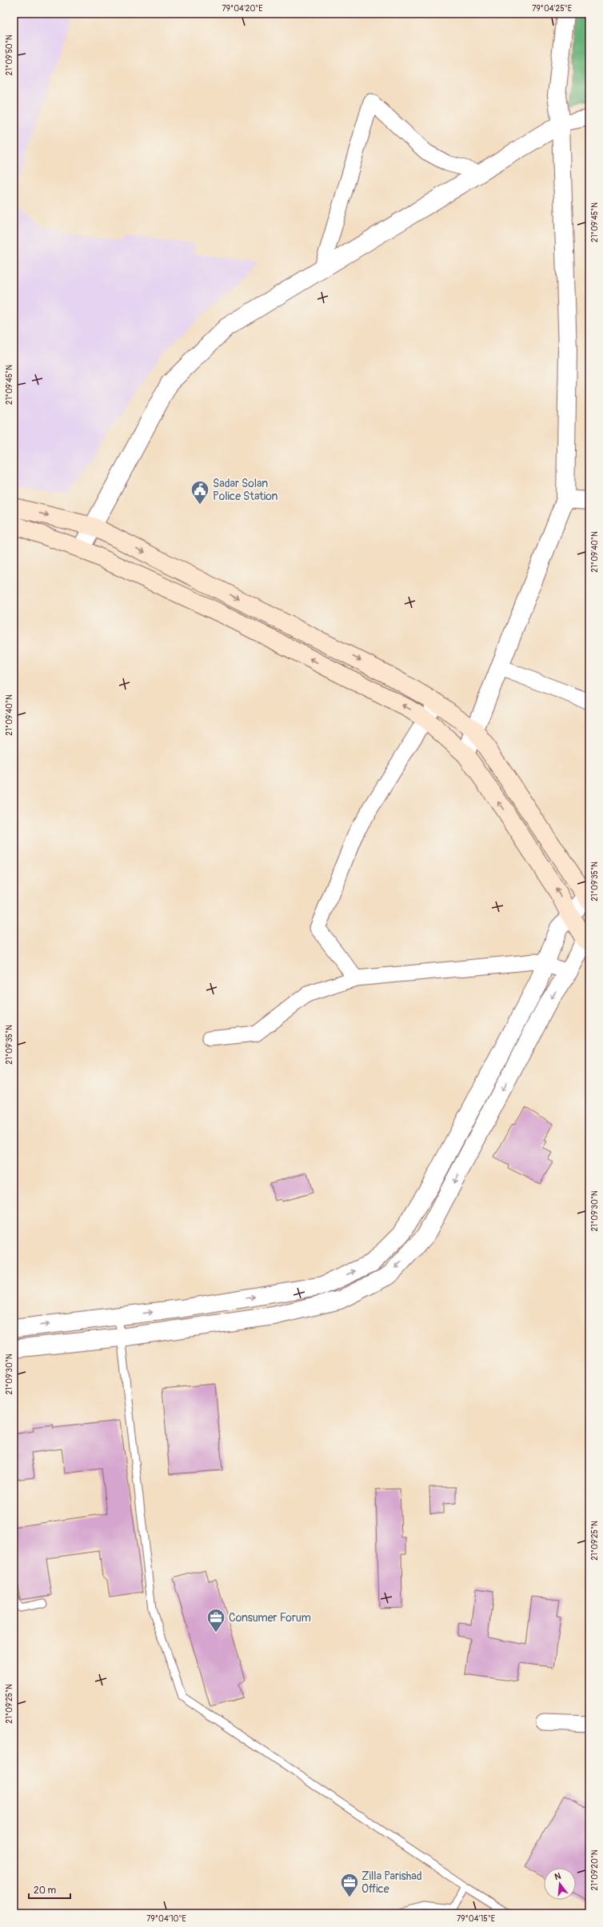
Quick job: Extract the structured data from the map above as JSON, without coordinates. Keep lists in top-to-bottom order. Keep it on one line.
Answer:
{"places":{"public building":["Sadar Solan Police Station"],"office":["Consumer Forum","Zilla Parishad Office"]},"scale_bar":"20 m","north":"top","coordinates":["79°04'20\"E","79°04'25\"E","21°09'50\"N","21°09'45\"N","21°09'40\"N","21°09'35\"N","21°09'30\"N","21°09'25\"N","21°09'20\"N","79°04'10\"E","79°04'15\"E"]}
